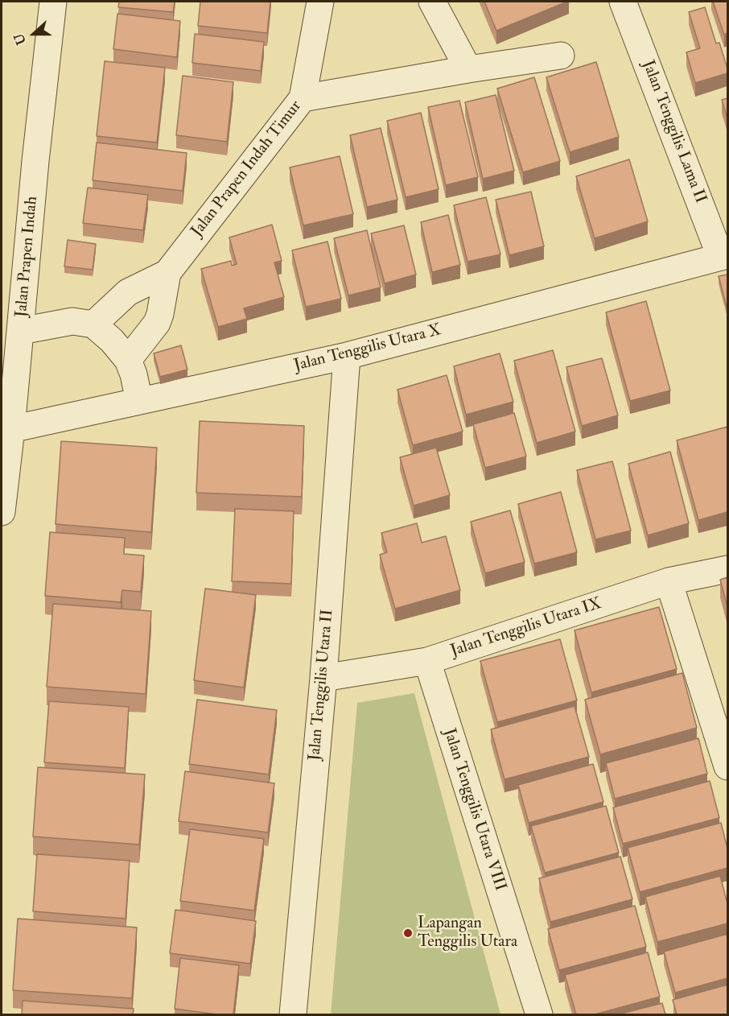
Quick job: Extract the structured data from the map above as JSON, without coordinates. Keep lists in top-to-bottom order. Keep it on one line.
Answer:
{"streets":{"street":["Jalan Tenggilis Lama II","Jalan Prapen Indah Timur","Jalan Prapen Indah","Jalan Tenggilis Utara X","Jalan Tenggilis Utara IX","Jalan Tenggilis Utara II","Jalan Tenggilis Utara VIII"]},"crossings":[["Jalan Tenggilis Lama II","Jalan Tenggilis Utara X"],["Jalan Prapen Indah","Jalan Tenggilis Utara X"],["Jalan Tenggilis Utara X","Jalan Tenggilis Utara II"],["Jalan Tenggilis Utara IX","Jalan Tenggilis Utara II"],["Jalan Tenggilis Utara IX","Jalan Tenggilis Utara VIII"]],"places":["Lapangan Tenggilis Utara"],"north":"left"}
